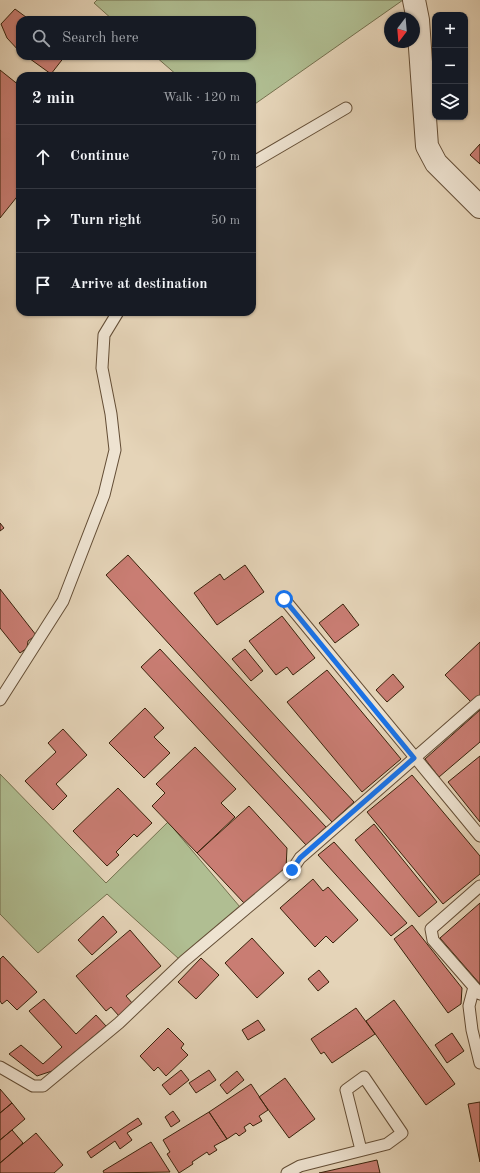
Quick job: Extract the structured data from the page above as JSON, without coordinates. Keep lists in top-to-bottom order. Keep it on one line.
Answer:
{"north":"bottom","page":{"map_buttons":["+","−"],"search":"Search here","heading":["2 min","Walk · 120 m"],"list":[["Continue","70 m"],["Turn right","50 m"],"Arrive at destination"]}}
